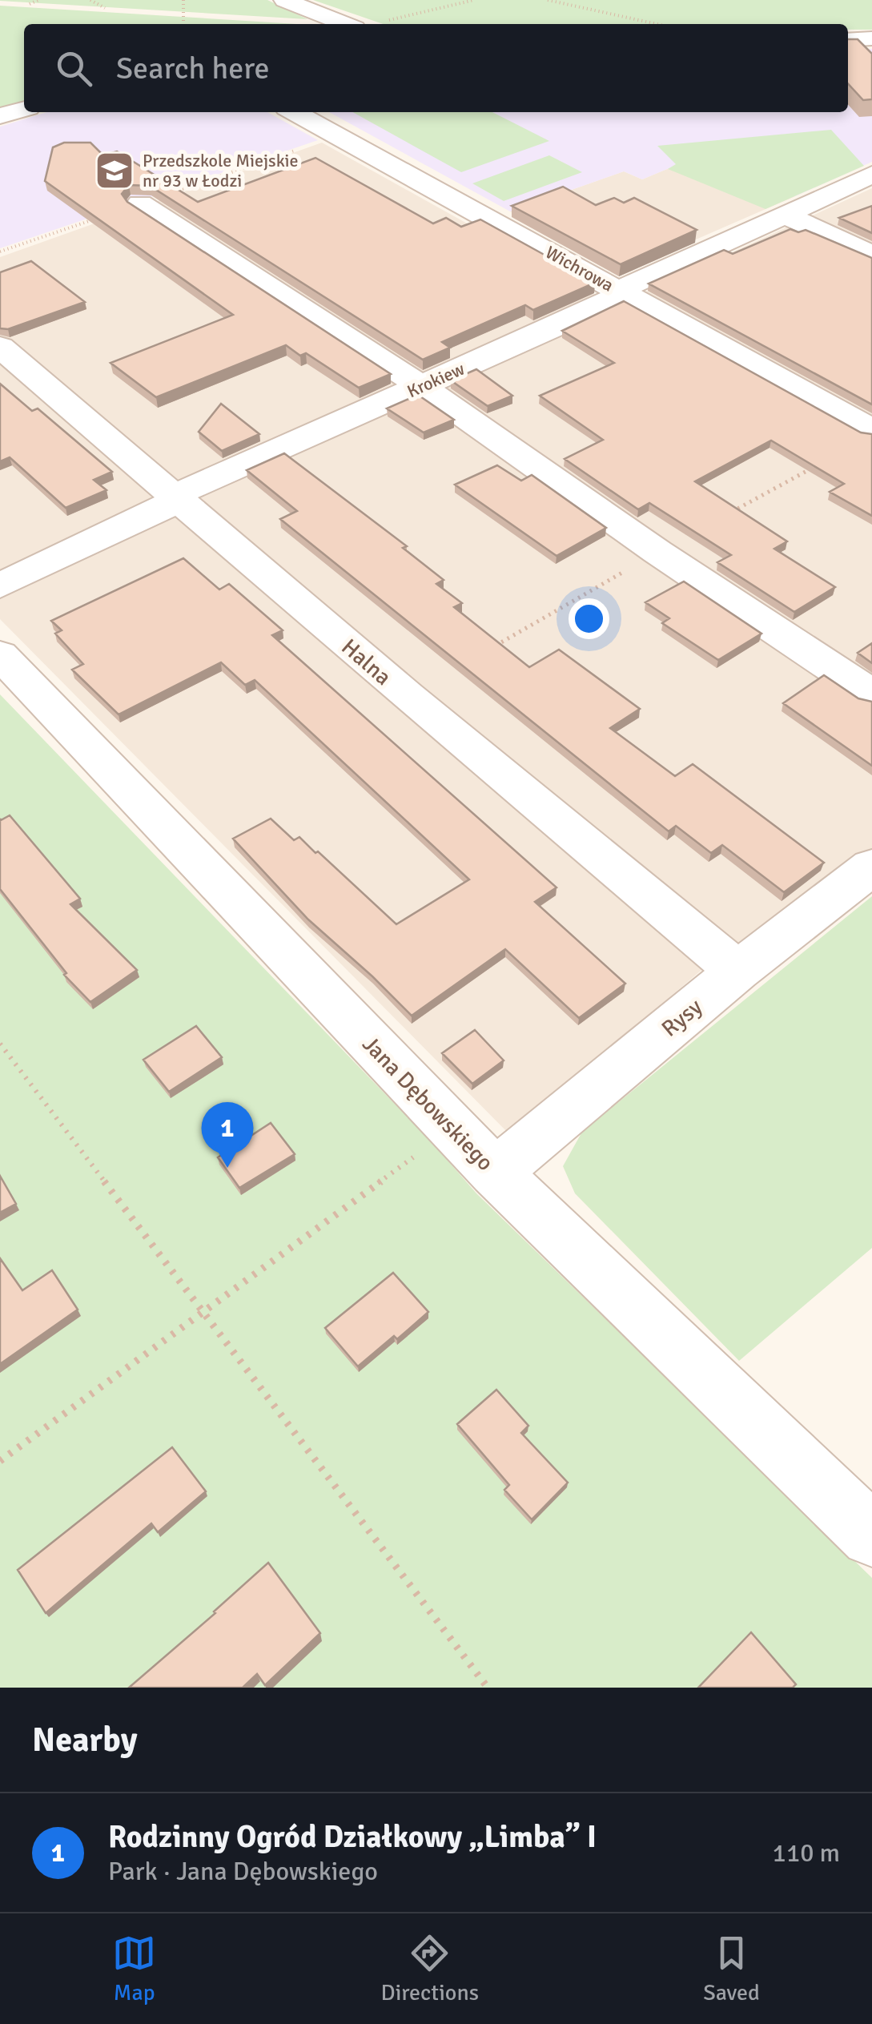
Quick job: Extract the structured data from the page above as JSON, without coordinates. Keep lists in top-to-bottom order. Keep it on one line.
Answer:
{"streets":{"street":["Wichrowa","Krokiew","Halna","Rysy","Jana Dębowskiego"]},"crossings":[["Wichrowa","Krokiew"],["Krokiew","Halna"],["Halna","Rysy"],["Rysy","Jana Dębowskiego"]],"places":{"school or university":["Przedszkole Miejskie nr 93 w Łodzi"]},"page":{"search":"Search here","pins":"1","heading":"Nearby","list":[{"mark":"1","name":"Rodzinny Ogród Działkowy „Limba” I","note":"Park · Jana Dębowskiego","value":"110 m"}],"nav":["Map","Directions","Saved"]}}
